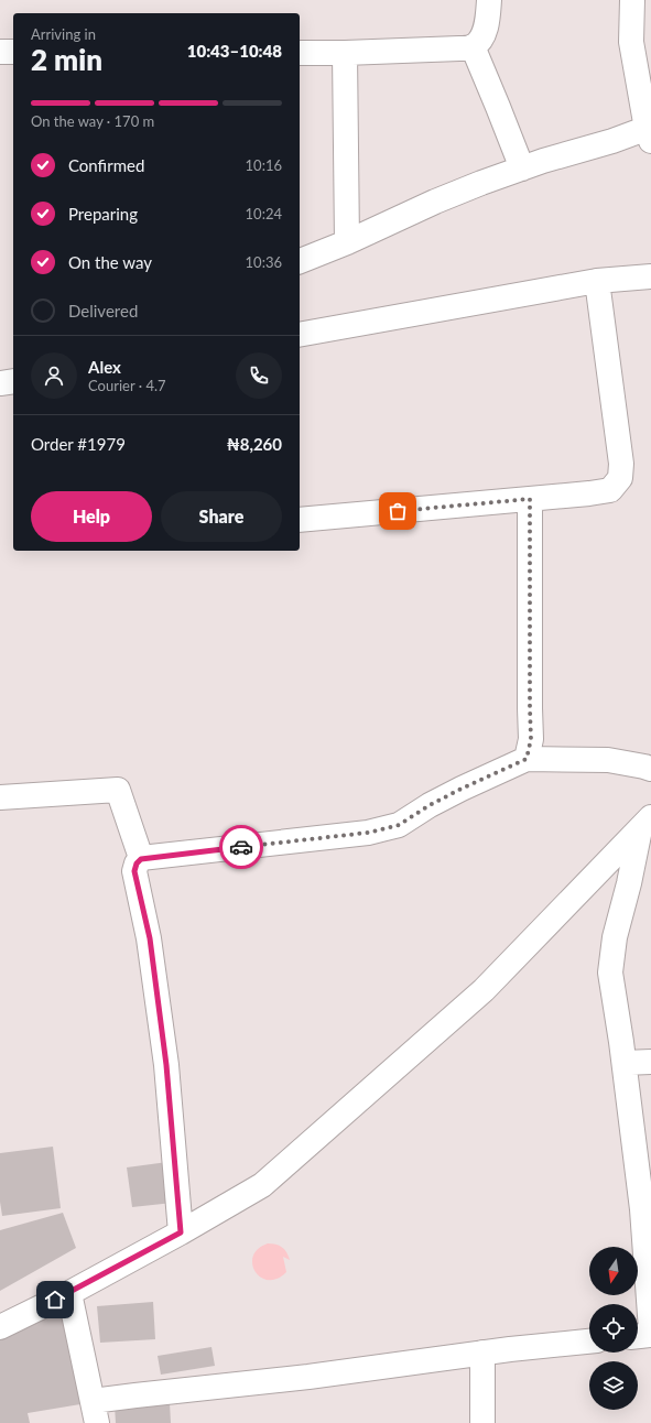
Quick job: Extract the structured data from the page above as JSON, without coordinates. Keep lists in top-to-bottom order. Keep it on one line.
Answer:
{"north":"bottom","page":{"heading":["2 min","Arriving in","10:43–10:48"],"panel":["Alex","Courier · 4.7","Order #1979","₦8,260"],"bar":"On the way · 170 m","list":[["Confirmed","10:16"],["Preparing","10:24"],["On the way","10:36"],"Delivered"],"buttons":["Help","Share"]}}
